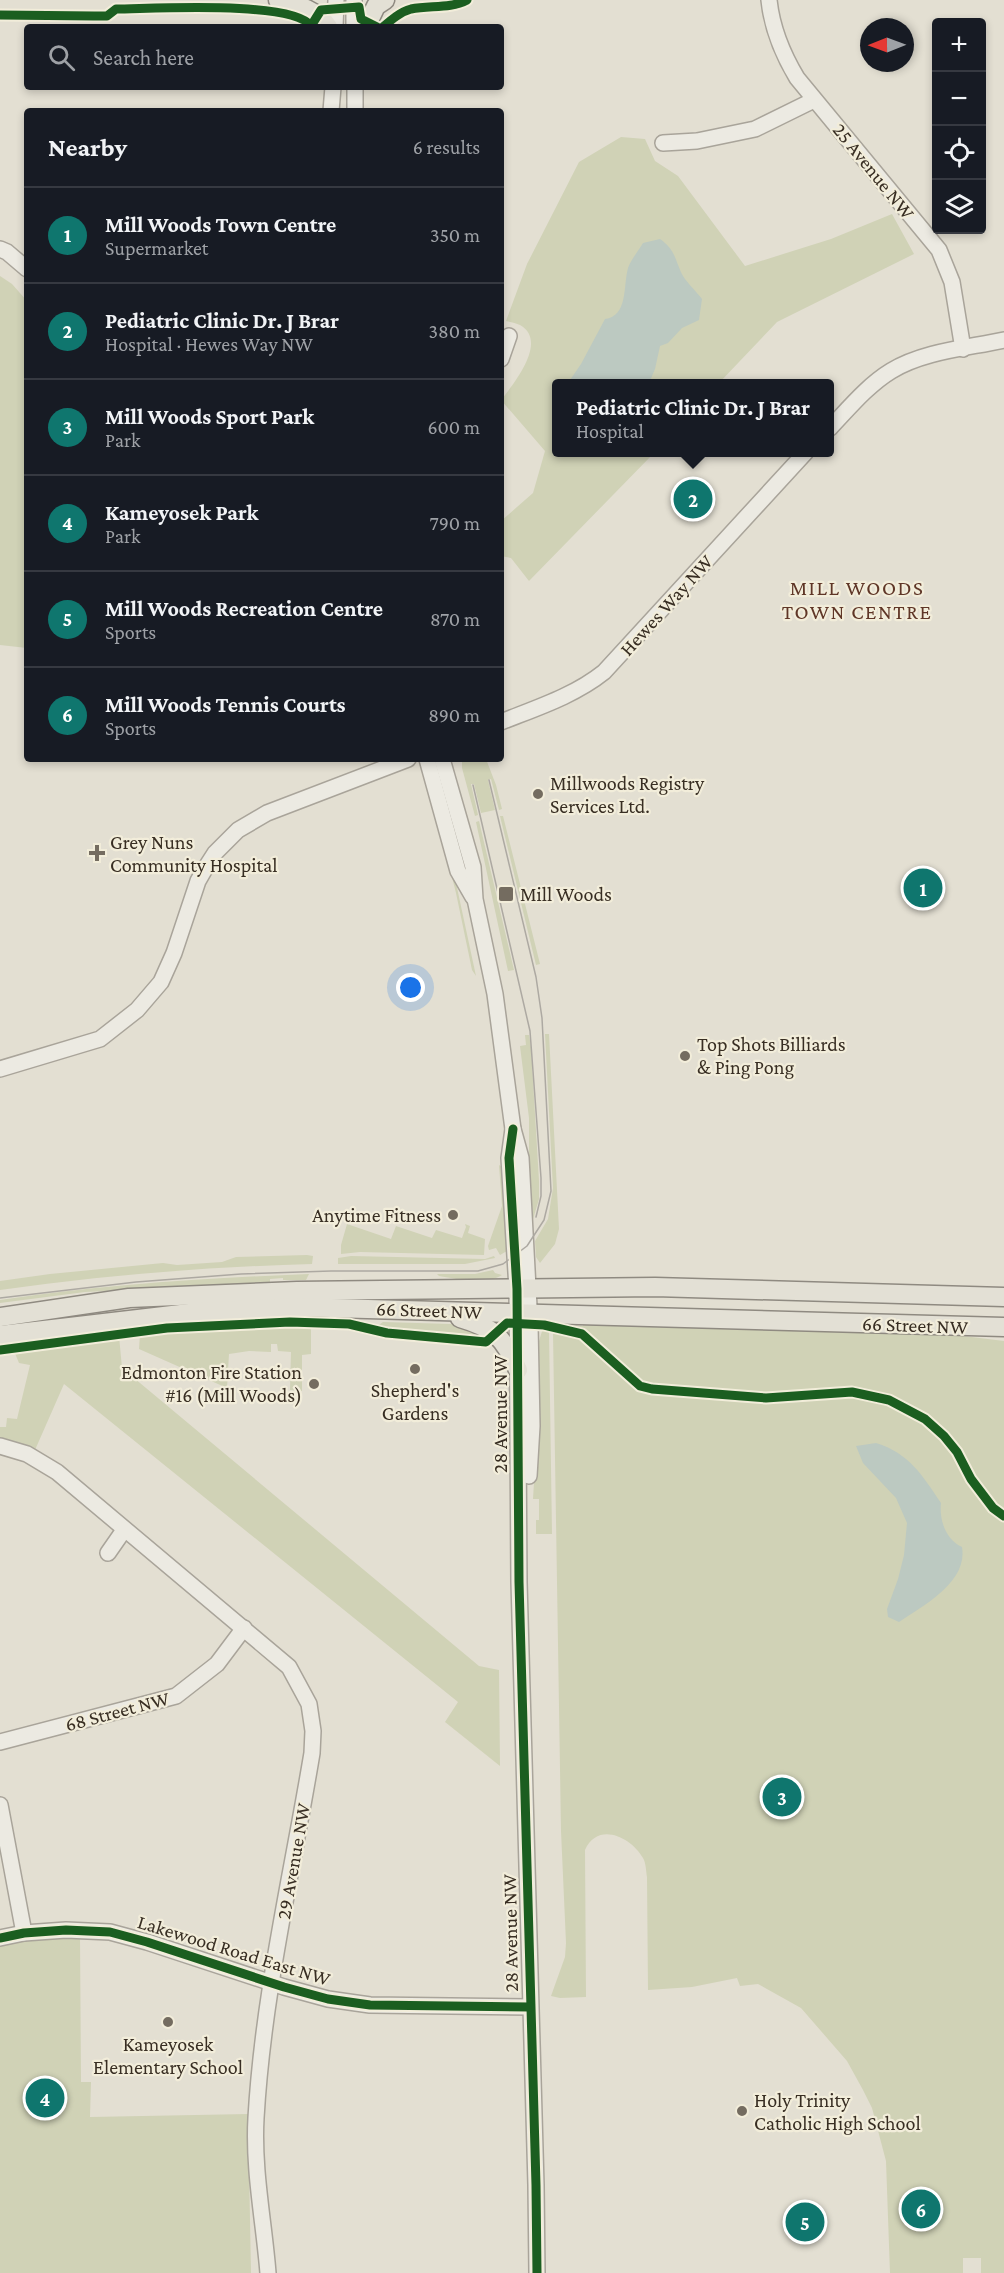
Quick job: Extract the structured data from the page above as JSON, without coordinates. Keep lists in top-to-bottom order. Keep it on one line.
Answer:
{"streets":{"main road":["66 Street NW"],"street":["25 Avenue NW","Hewes Way NW","28 Avenue NW","68 Street NW","29 Avenue NW","Lakewood Road East NW"]},"crossings":[["66 Street NW","28 Avenue NW"],["28 Avenue NW","Lakewood Road East NW"],["68 Street NW","29 Avenue NW"],["29 Avenue NW","Lakewood Road East NW"]],"districts":["MILL WOODS TOWN CENTRE"],"places":{"other":["Millwoods Registry Services Ltd.","Top Shots Billiards & Ping Pong","Anytime Fitness","Shepherd's Gardens","Edmonton Fire Station #16 (Mill Woods)","Kameyosek Elementary School","Holy Trinity Catholic High School"],"health":["Grey Nuns Community Hospital"],"transit":["Mill Woods"]},"north":"left","page":{"map_buttons":["+","−"],"search":"Search here","heading":["Nearby","6 results"],"list":[{"mark":"1","name":"Mill Woods Town Centre","note":"Supermarket","value":"350 m"},{"mark":"2","name":"Pediatric Clinic Dr. J Brar","note":"Hospital · Hewes Way NW","value":"380 m"},{"mark":"3","name":"Mill Woods Sport Park","note":"Park","value":"600 m"},{"mark":"4","name":"Kameyosek Park","note":"Park","value":"790 m"},{"mark":"5","name":"Mill Woods Recreation Centre","note":"Sports","value":"870 m"},{"mark":"6","name":"Mill Woods Tennis Courts","note":"Sports","value":"890 m"}],"popup":["Pediatric Clinic Dr. J Brar","Hospital"],"pins":["2","1","3","4","6","5"]}}
